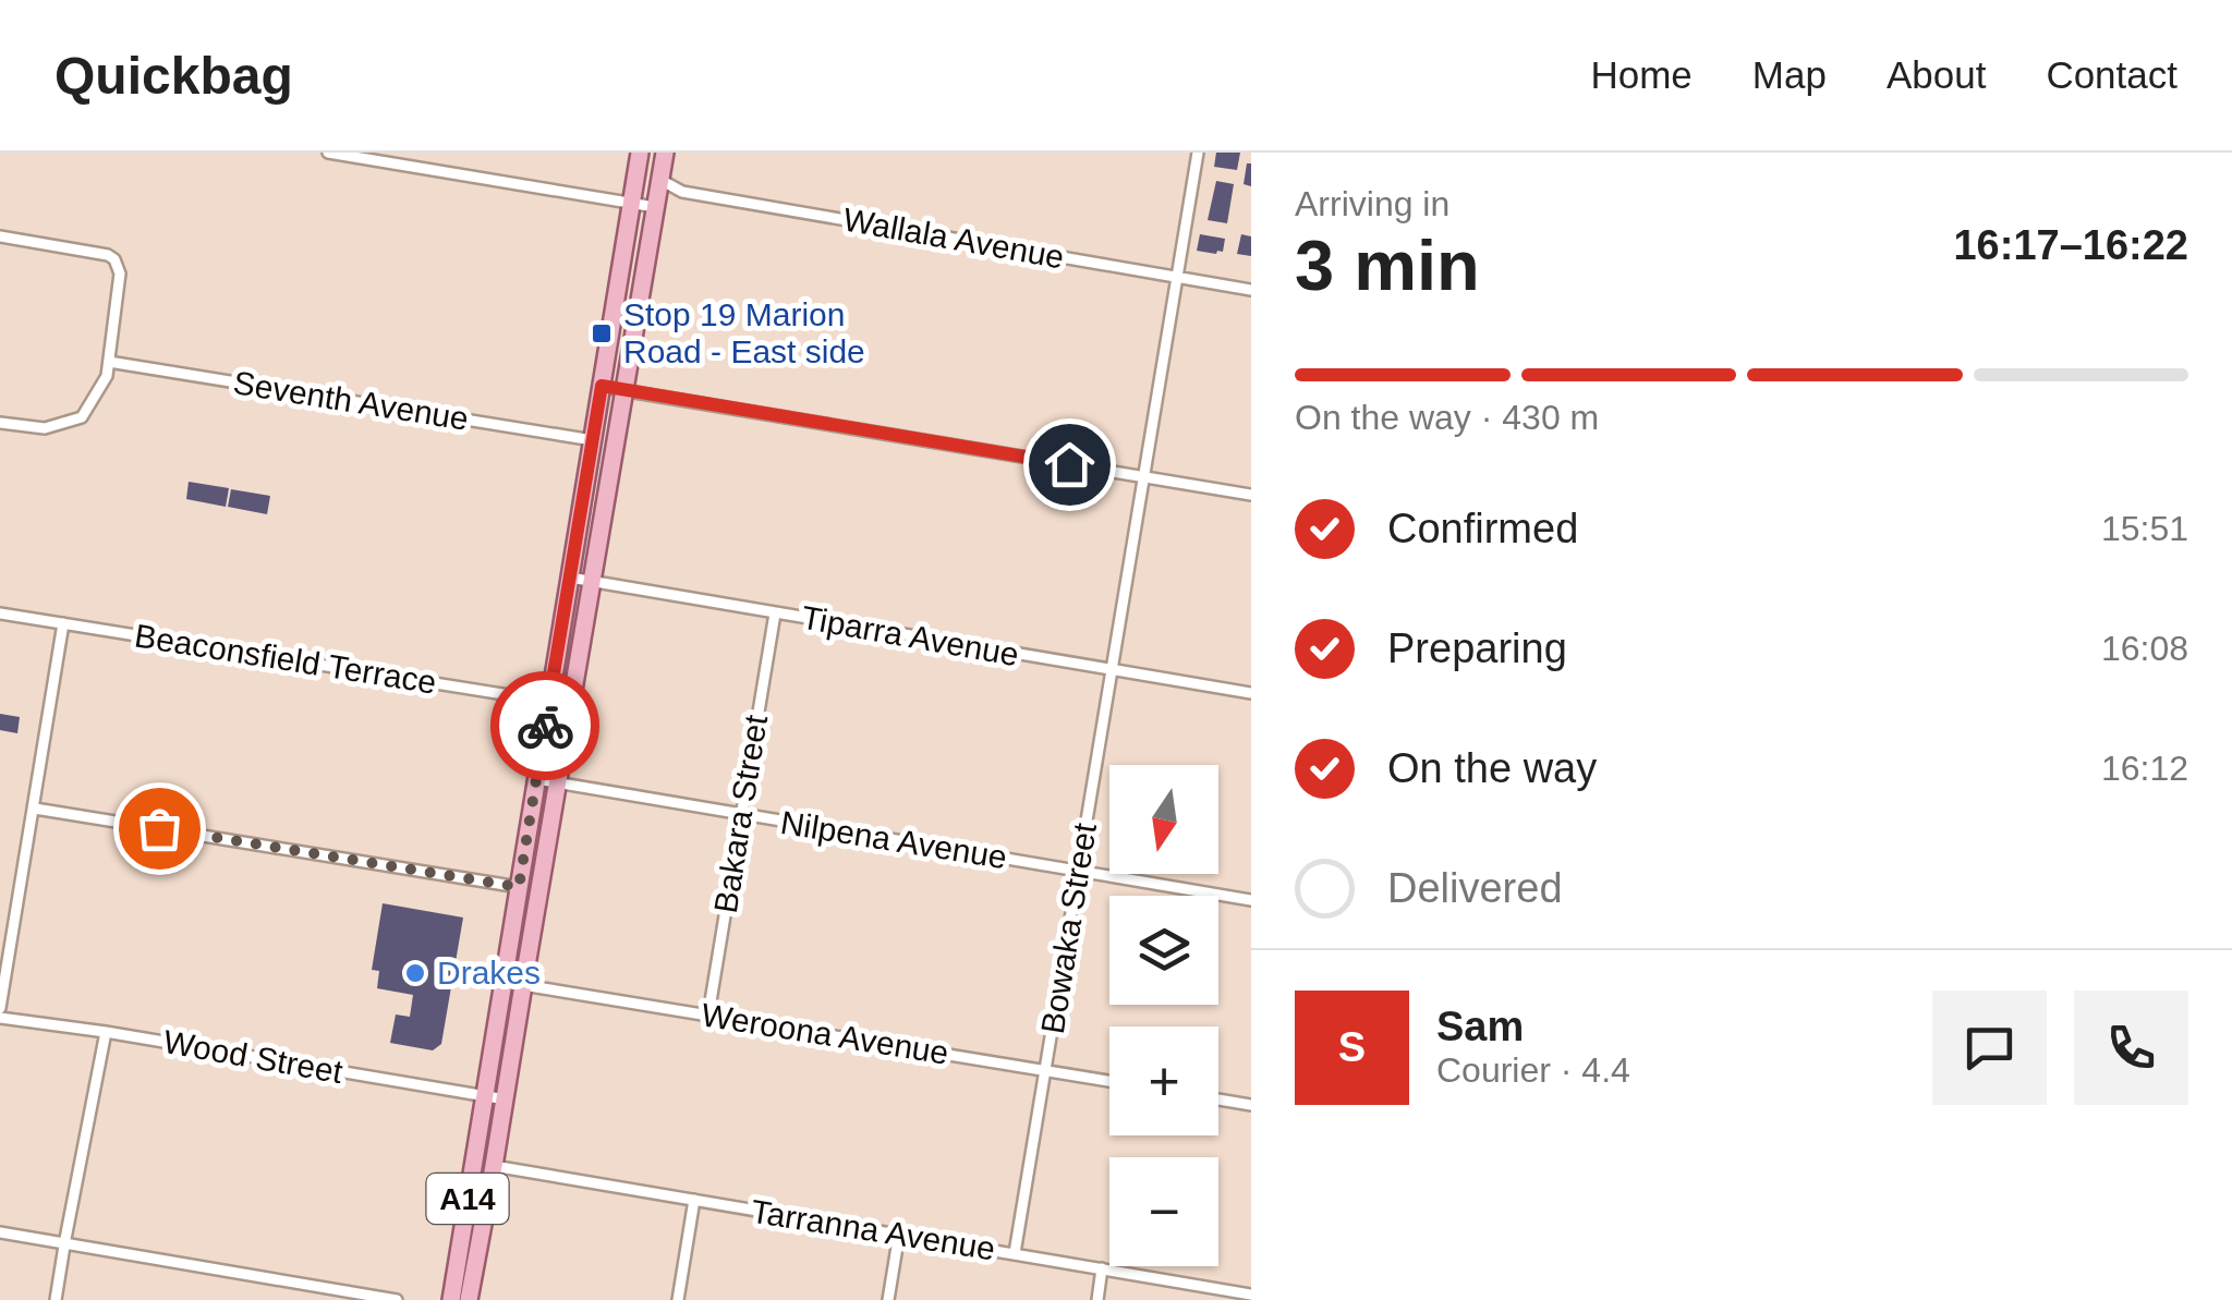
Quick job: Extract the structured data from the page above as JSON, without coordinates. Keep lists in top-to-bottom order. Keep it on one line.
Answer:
{"streets":{"main road":["A14"],"street":["Wallala Avenue","Seventh Avenue","Tiparra Avenue","Beaconsfield Terrace","Bakara Street","Nilpena Avenue","Bowaka Street","Weroona Avenue","Wood Street","Tarranna Avenue"]},"crossings":[["Wallala Avenue","Bowaka Street"],["Wallala Avenue","A14"],["Seventh Avenue","A14"],["Tiparra Avenue","Bakara Street"],["Tiparra Avenue","Bowaka Street"],["Tiparra Avenue","A14"],["Beaconsfield Terrace","A14"],["Bakara Street","Nilpena Avenue"],["Bakara Street","Weroona Avenue"],["Nilpena Avenue","Bowaka Street"],["Nilpena Avenue","A14"],["Bowaka Street","Weroona Avenue"],["Bowaka Street","Tarranna Avenue"],["Weroona Avenue","A14"],["Wood Street","A14"],["A14","Tarranna Avenue"]],"places":{"transit":["Stop 19 Marion Road - East side"],"other":["Drakes"]},"north":"bottom","page":{"header":"Quickbag","nav":["Home","Map","About","Contact"],"heading":["3 min","Arriving in","16:17–16:22"],"panel":["Sam","Courier · 4.4"],"bar":"On the way · 430 m","list":[["Confirmed","15:51"],["Preparing","16:08"],["On the way","16:12"],"Delivered"],"map_buttons":["+","−"],"round":"S"}}
